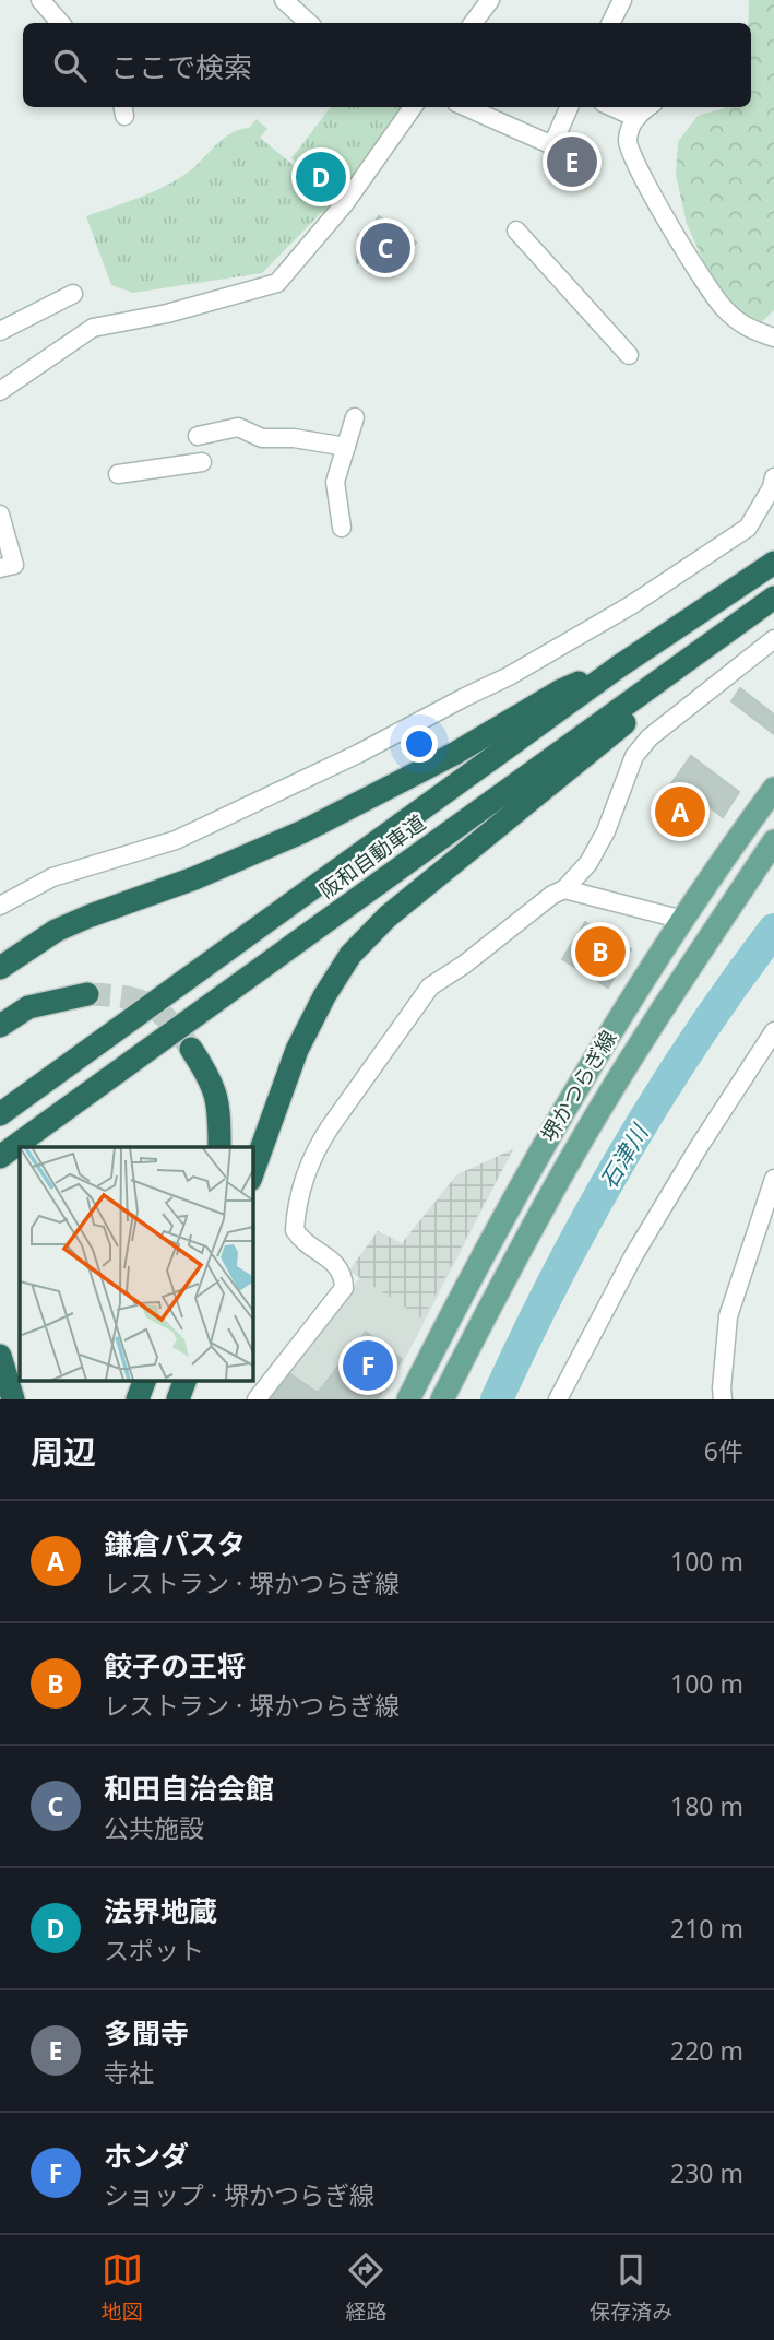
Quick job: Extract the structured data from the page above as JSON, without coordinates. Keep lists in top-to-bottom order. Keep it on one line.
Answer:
{"streets":{"highway":["阪和自動車道"],"main road":["堺かつらぎ線"]},"water":["石津川"],"page":{"search":"ここで検索","pins":["E","D","C","A","B","F"],"heading":["周辺","6件"],"list":[{"mark":"A","name":"鎌倉パスタ","note":"レストラン · 堺かつらぎ線","value":"100 m"},{"mark":"B","name":"餃子の王将","note":"レストラン · 堺かつらぎ線","value":"100 m"},{"mark":"C","name":"和田自治会館","note":"公共施設","value":"180 m"},{"mark":"D","name":"法界地蔵","note":"スポット","value":"210 m"},{"mark":"E","name":"多聞寺","note":"寺社","value":"220 m"},{"mark":"F","name":"ホンダ","note":"ショップ · 堺かつらぎ線","value":"230 m"}],"nav":["地図","経路","保存済み"]}}
